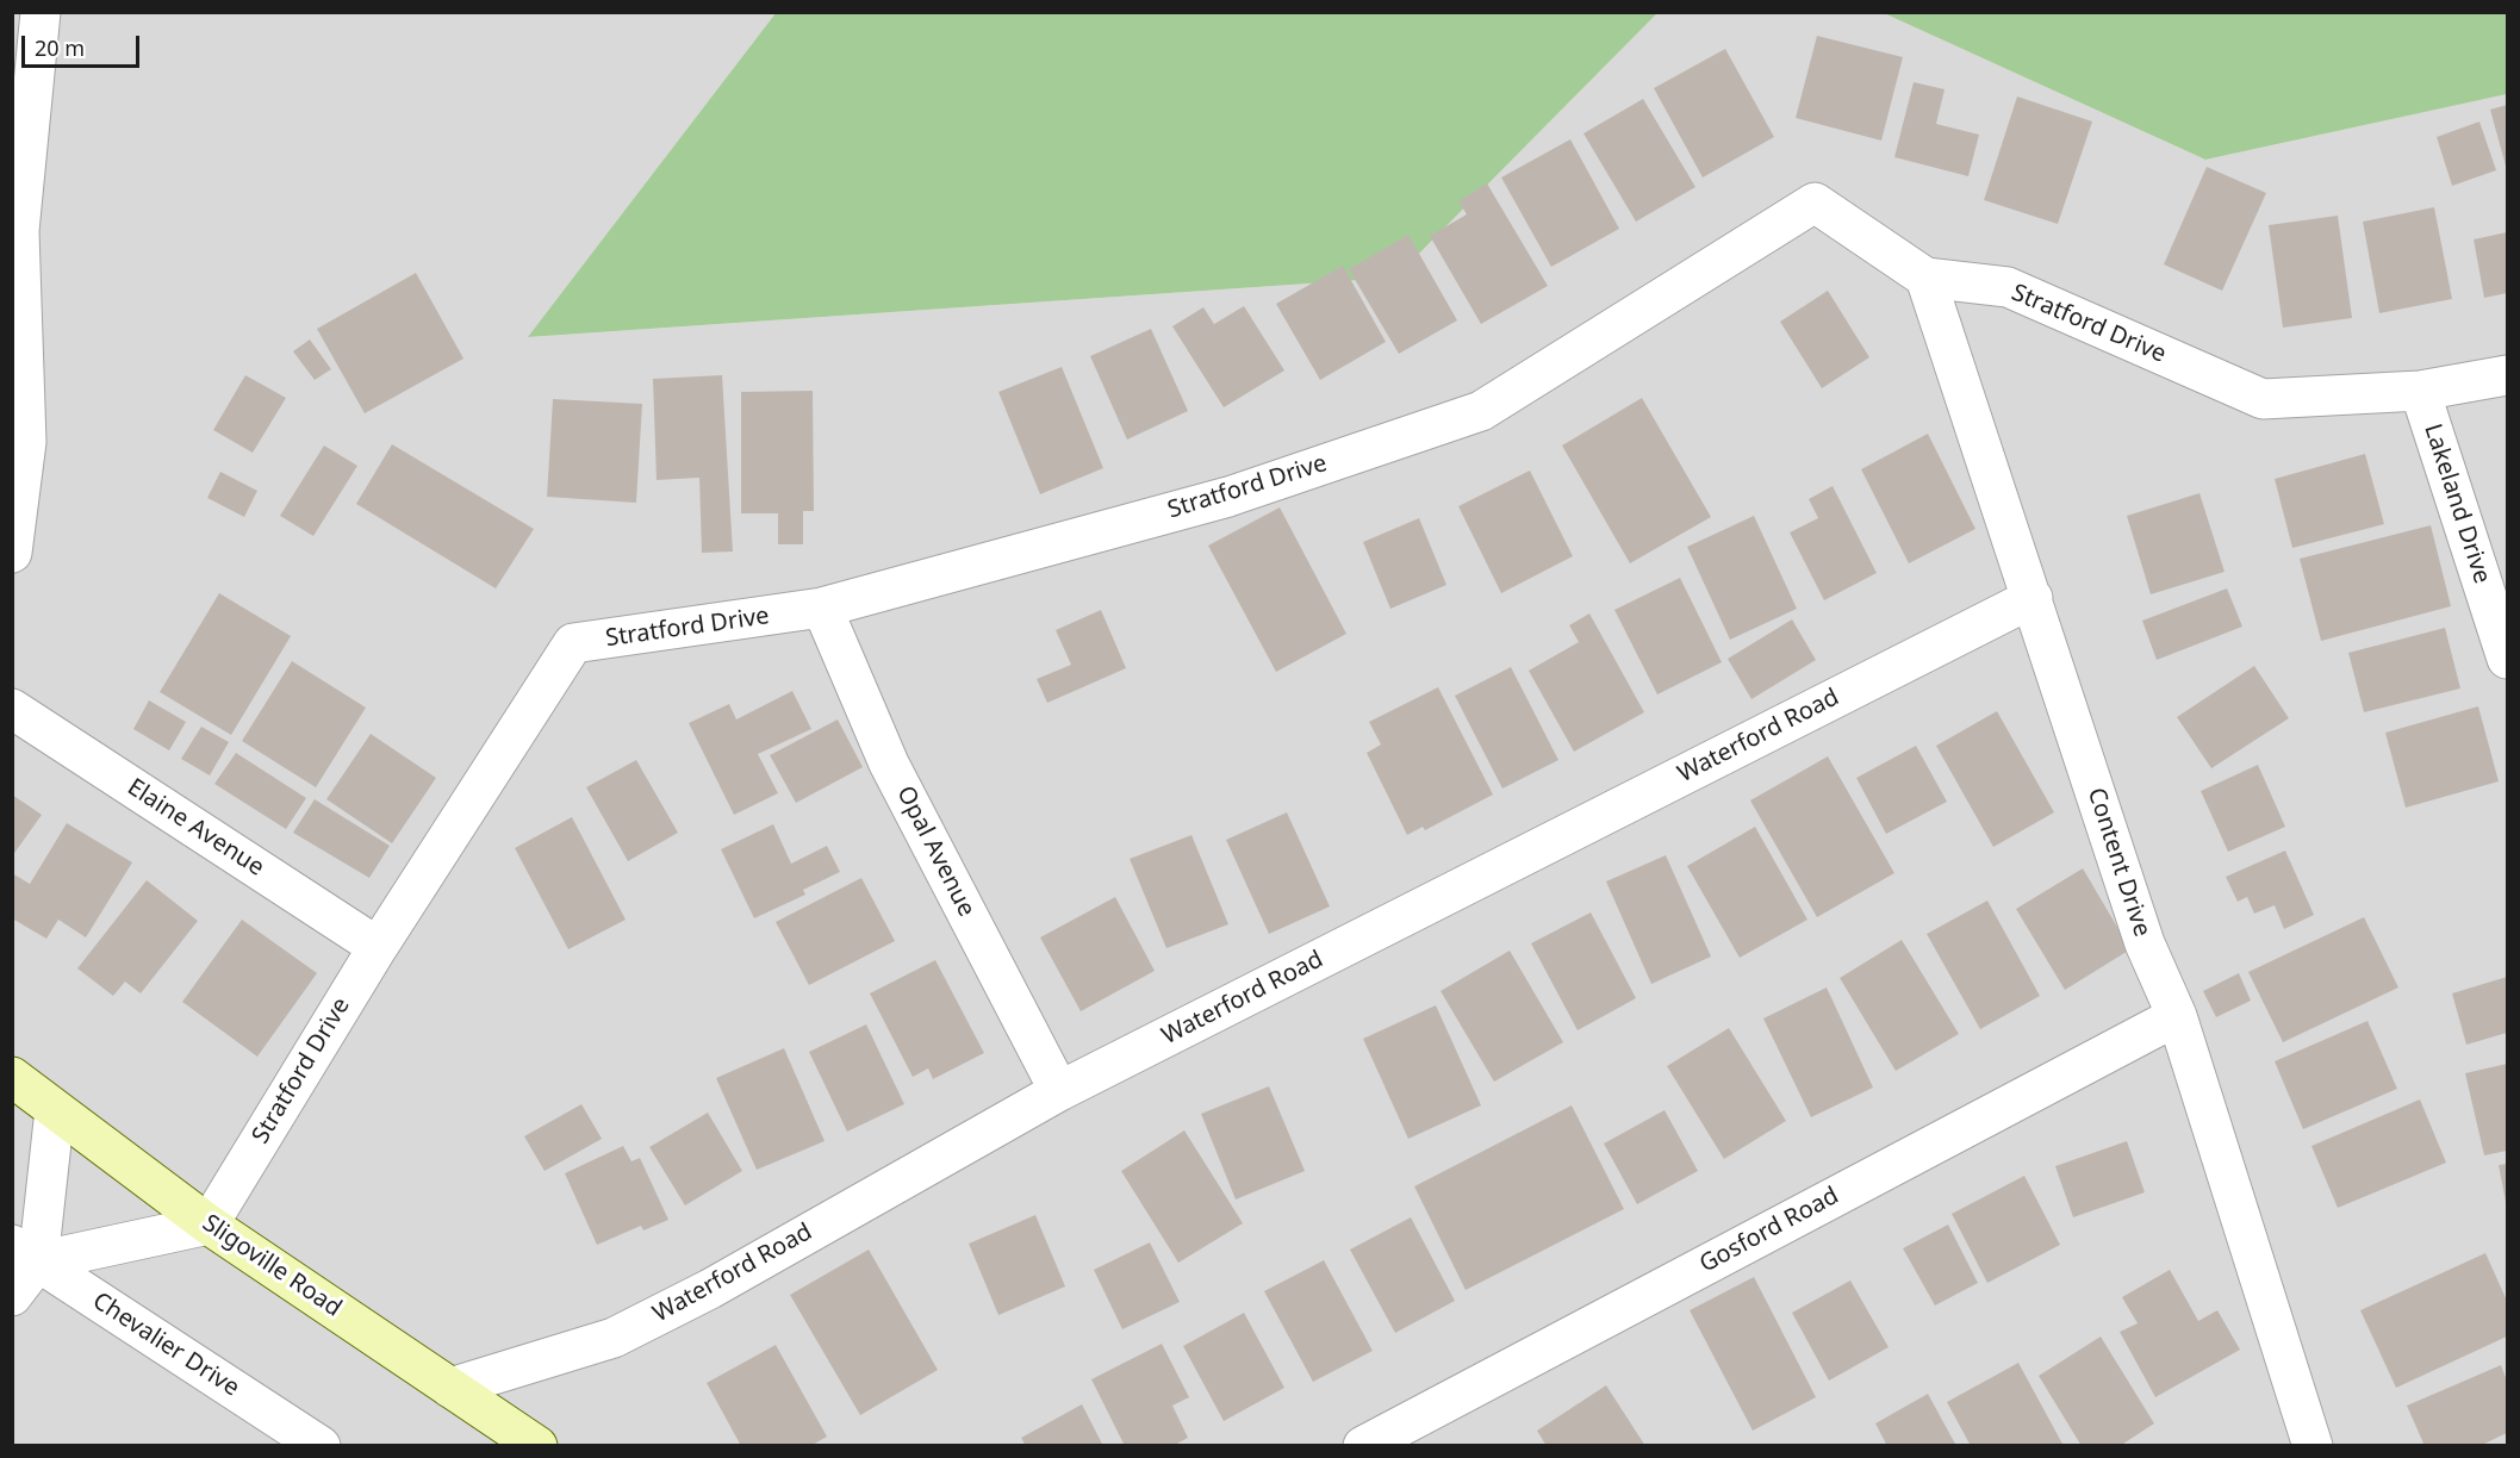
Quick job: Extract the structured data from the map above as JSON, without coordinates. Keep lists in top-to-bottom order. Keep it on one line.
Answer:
{"streets":{"street":["Stratford Drive","Lakeland Drive","Waterford Road","Elaine Avenue","Opal Avenue","Content Drive","Gosford Road","Sligoville Road","Chevalier Drive"]},"crossings":[["Stratford Drive","Lakeland Drive"],["Stratford Drive","Elaine Avenue"],["Stratford Drive","Opal Avenue"],["Stratford Drive","Content Drive"],["Stratford Drive","Sligoville Road"],["Waterford Road","Opal Avenue"],["Waterford Road","Content Drive"],["Waterford Road","Sligoville Road"],["Content Drive","Gosford Road"]],"scale_bar":"20 m"}
